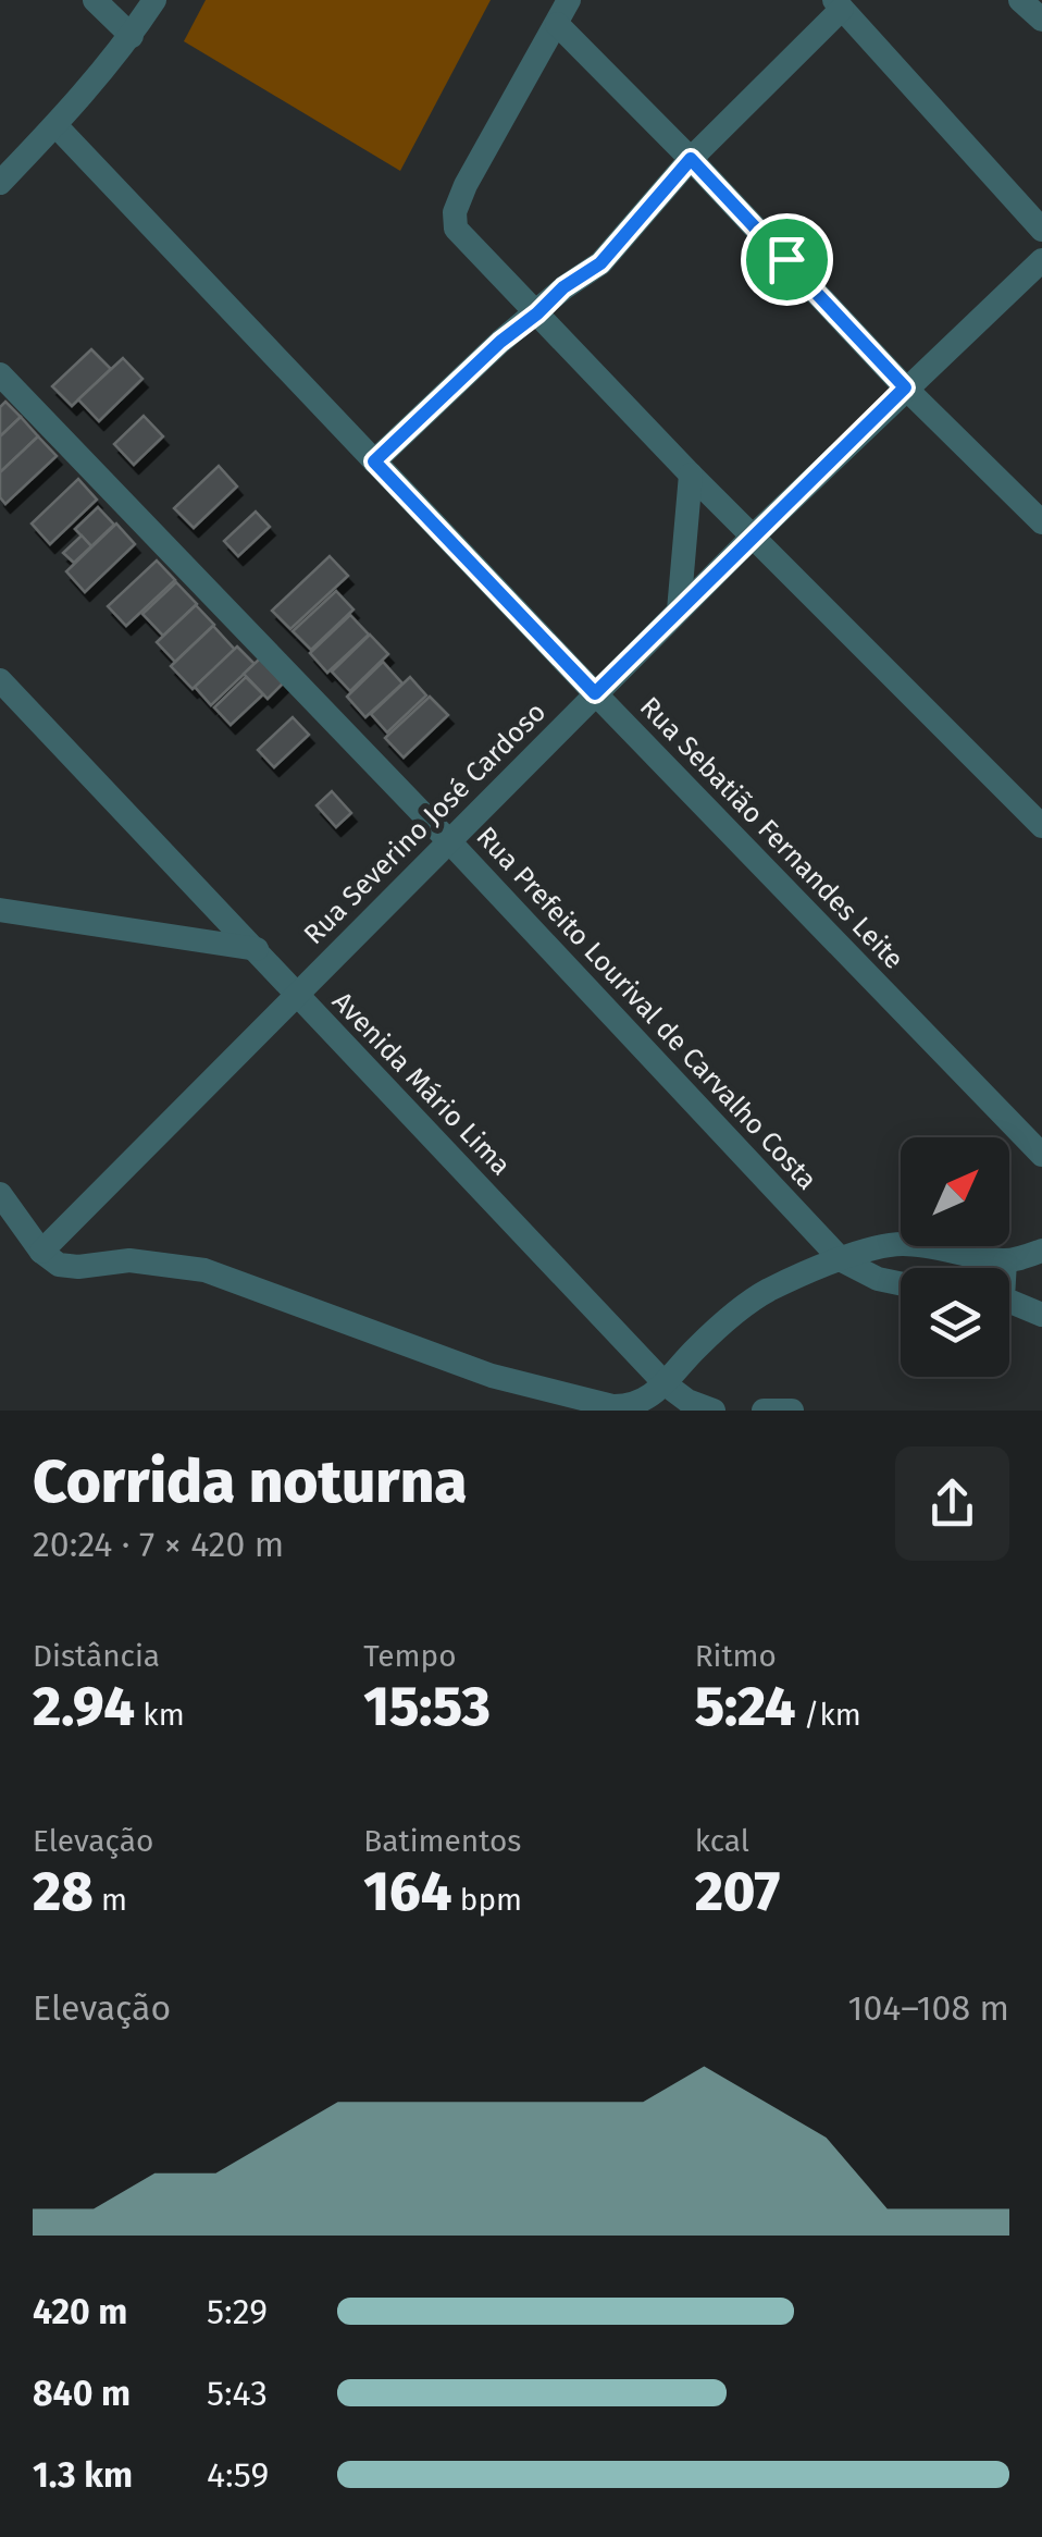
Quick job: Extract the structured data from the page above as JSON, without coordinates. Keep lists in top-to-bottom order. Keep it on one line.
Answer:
{"streets":{"street":["Rua Severino José Cardoso","Rua Sebatião Fernandes Leite","Rua Prefeito Lourival de Carvalho Costa","Avenida Mário Lima"]},"crossings":[["Rua Severino José Cardoso","Rua Sebatião Fernandes Leite"],["Rua Severino José Cardoso","Rua Prefeito Lourival de Carvalho Costa"],["Rua Severino José Cardoso","Avenida Mário Lima"]],"north":"top right","page":{"heading":["Corrida noturna","20:24 · 7 × 420 m"],"stats":[["Distância","2.94 km"],["Tempo","15:53"],["Ritmo","5:24 /km"],["Elevação","28 m"],["Batimentos","164 bpm"],["kcal","207"]],"chart":["Elevação","104–108 m"],"list":[{"name":"420 m","note":"5:29"},{"name":"840 m","note":"5:43"},{"name":"1.3 km","note":"4:59"}]}}
